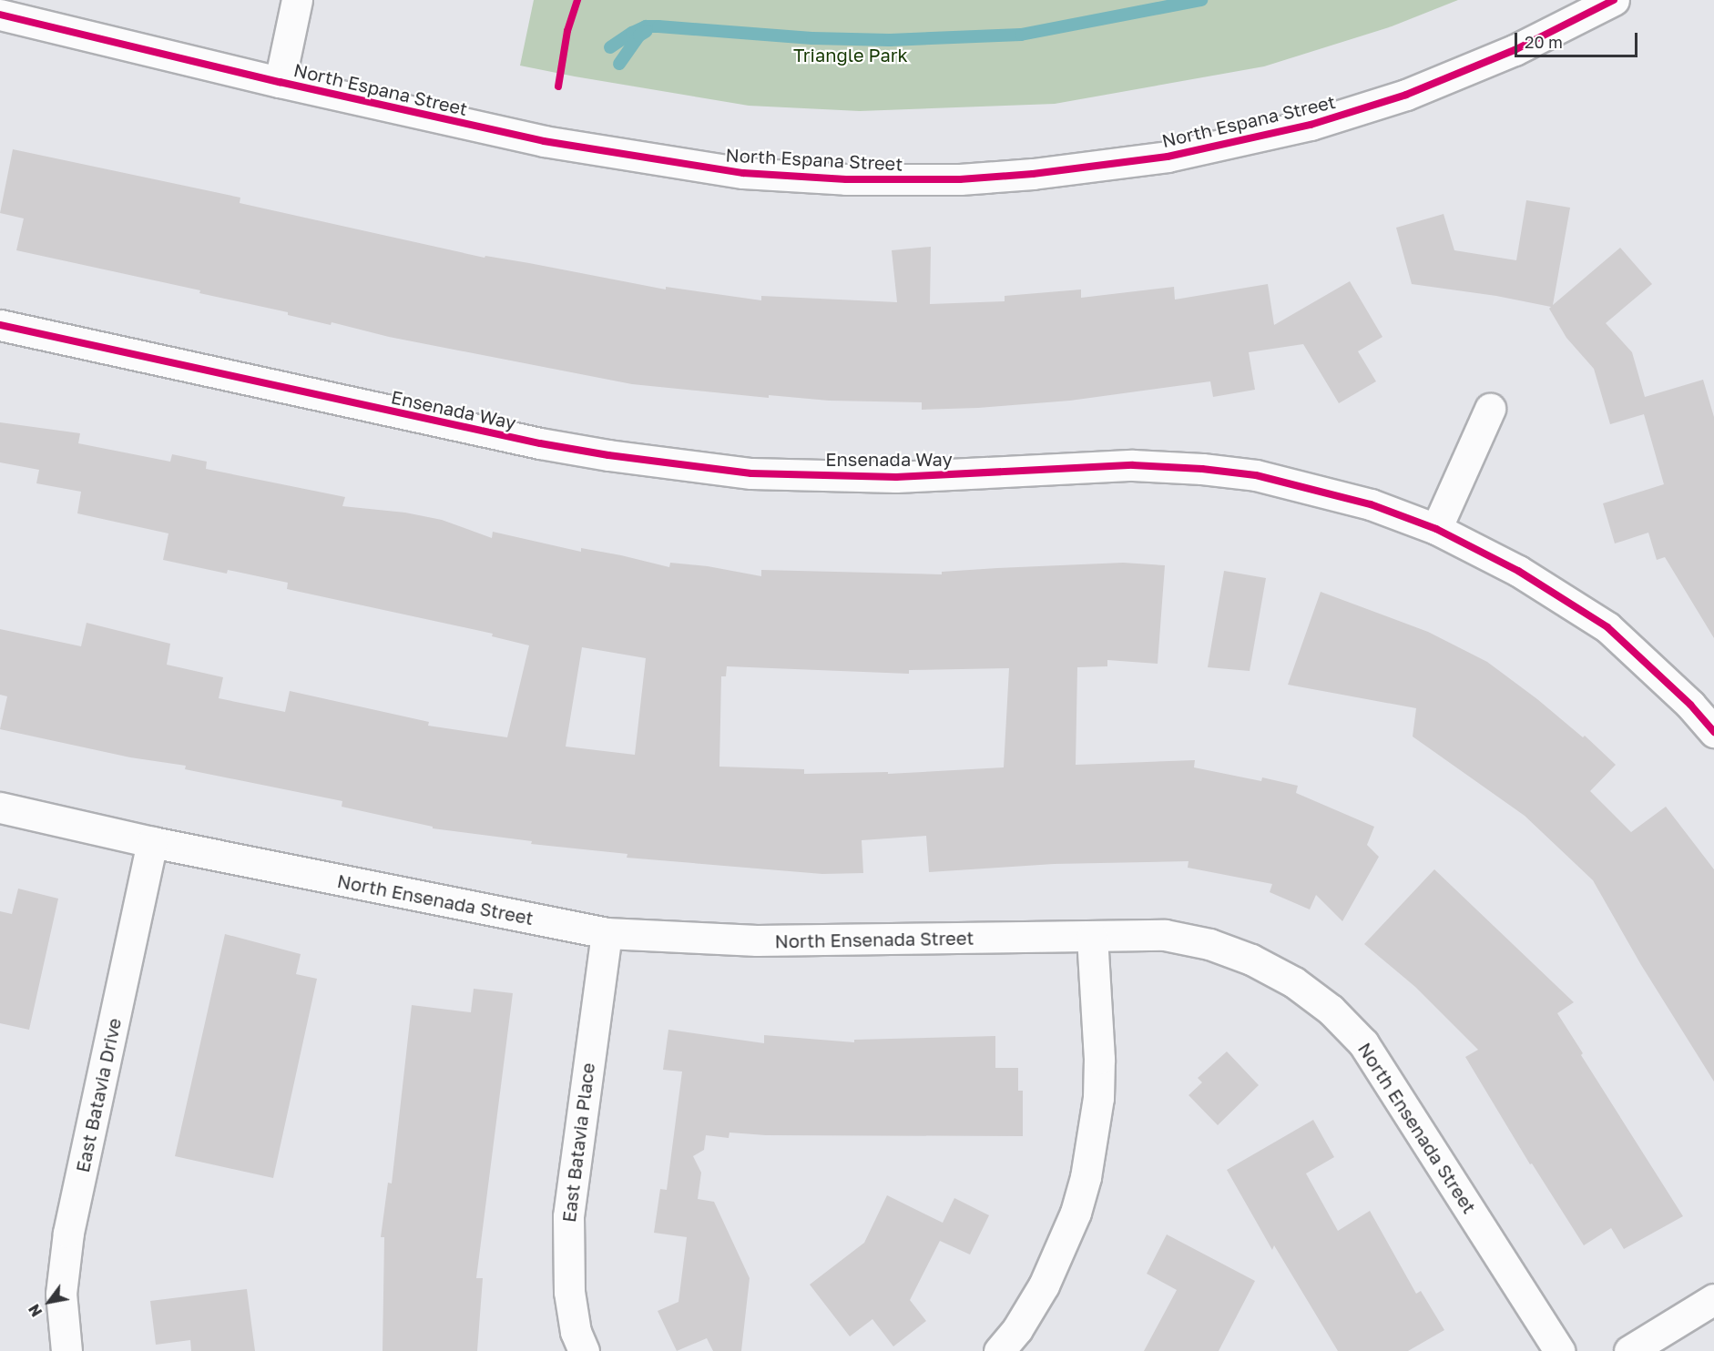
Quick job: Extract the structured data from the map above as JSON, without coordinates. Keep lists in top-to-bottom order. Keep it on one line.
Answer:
{"streets":{"street":["North Espana Street","Ensenada Way","North Ensenada Street","East Batavia Drive","East Batavia Place"]},"crossings":[["North Ensenada Street","East Batavia Drive"],["North Ensenada Street","East Batavia Place"]],"parks":["Triangle Park"],"scale_bar":"20 m","north":"bottom left"}
